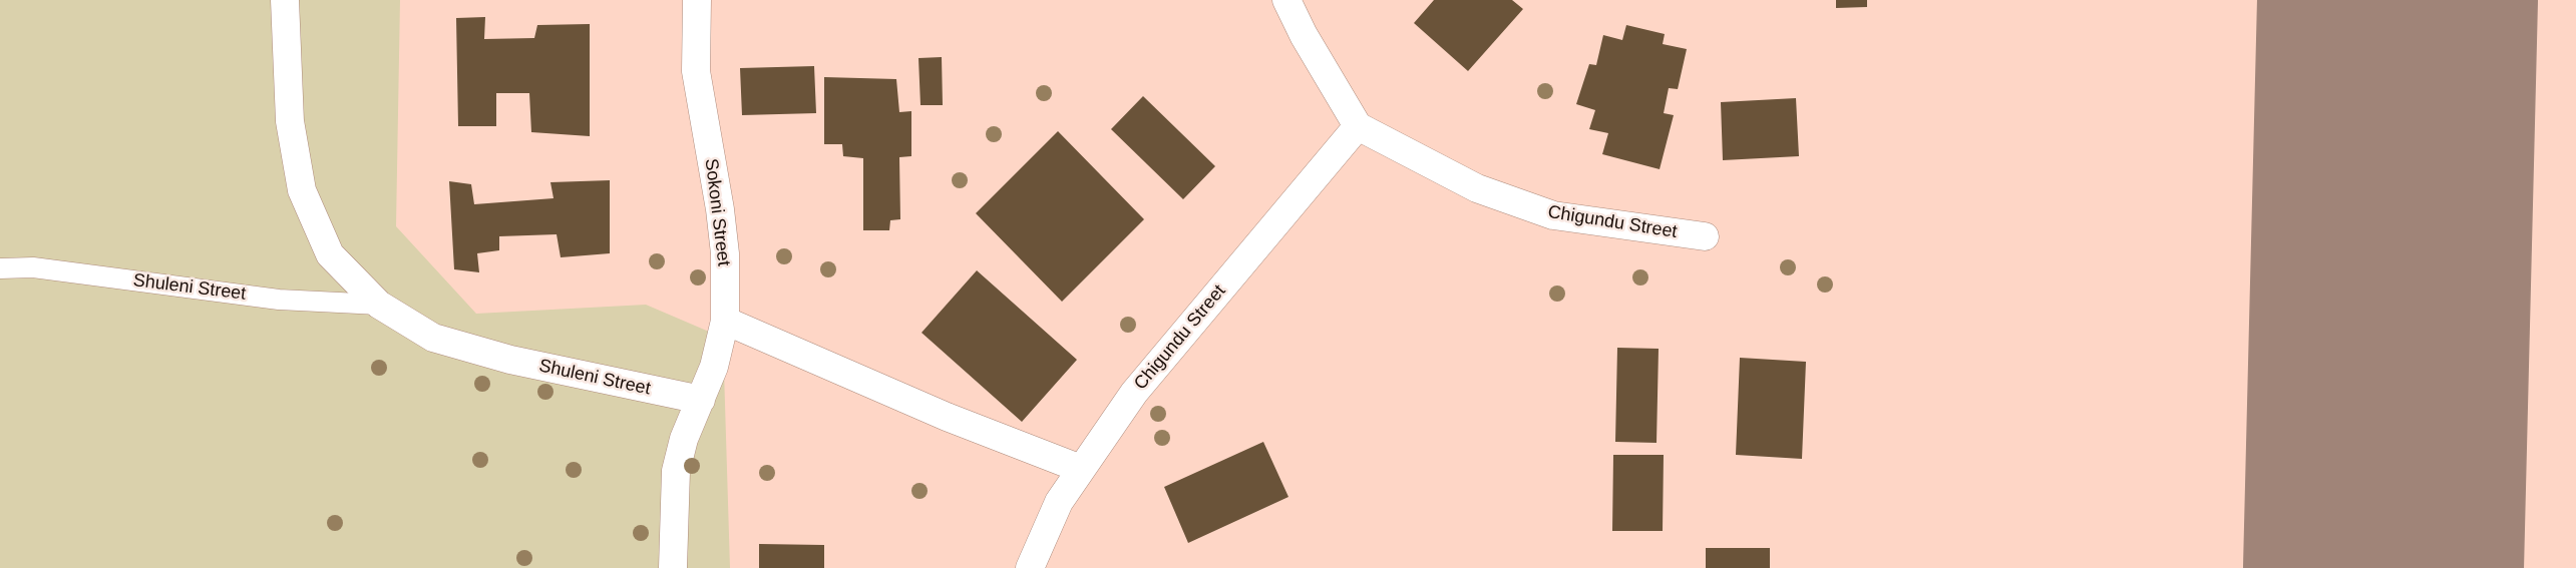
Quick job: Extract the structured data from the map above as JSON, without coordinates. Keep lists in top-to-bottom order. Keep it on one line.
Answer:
{"streets":{"street":["Sokoni Street","Chigundu Street","Shuleni Street"]},"crossings":[["Sokoni Street","Shuleni Street"]]}
